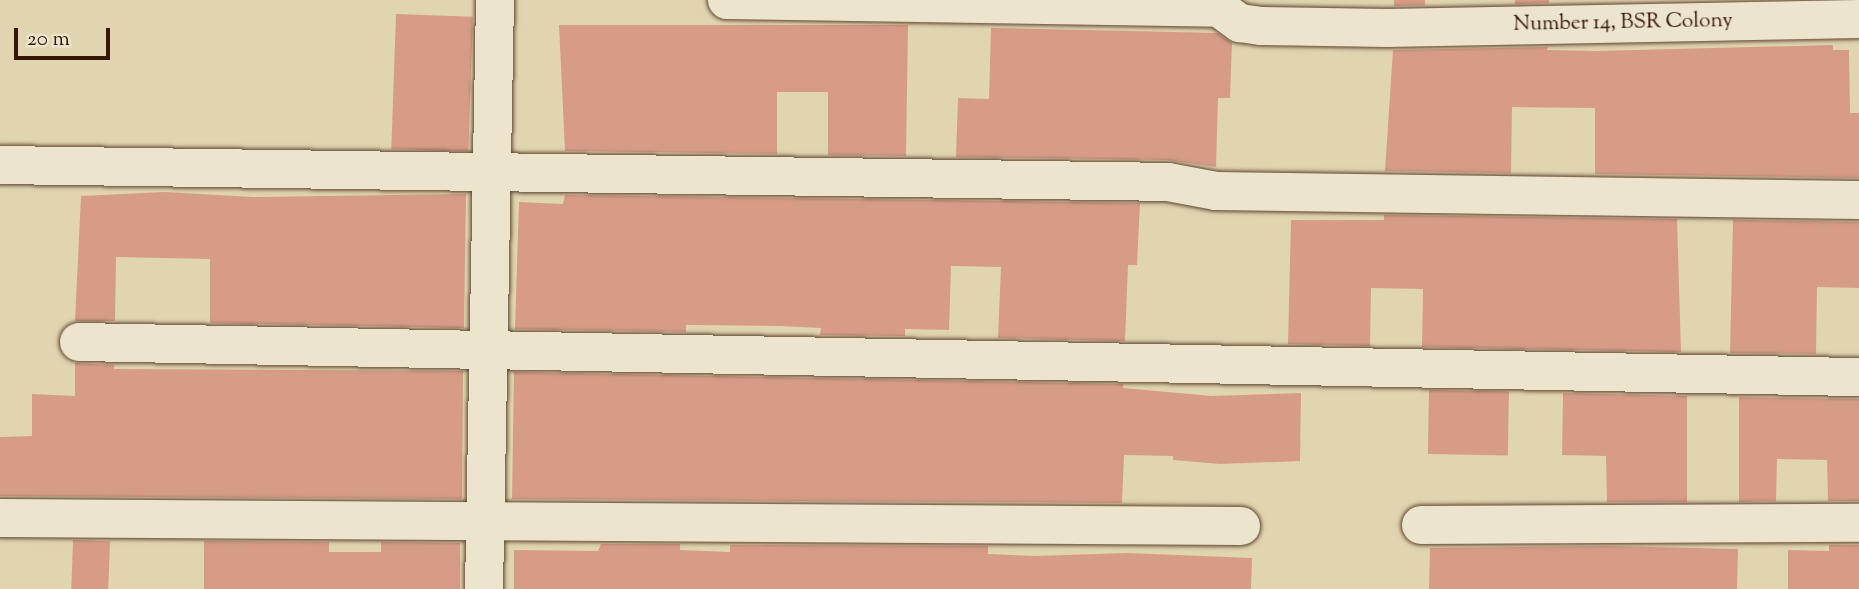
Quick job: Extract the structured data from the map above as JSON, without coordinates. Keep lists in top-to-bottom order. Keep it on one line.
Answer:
{"streets":{"street":["Number 14, BSR Colony"]},"scale_bar":"20 m"}
